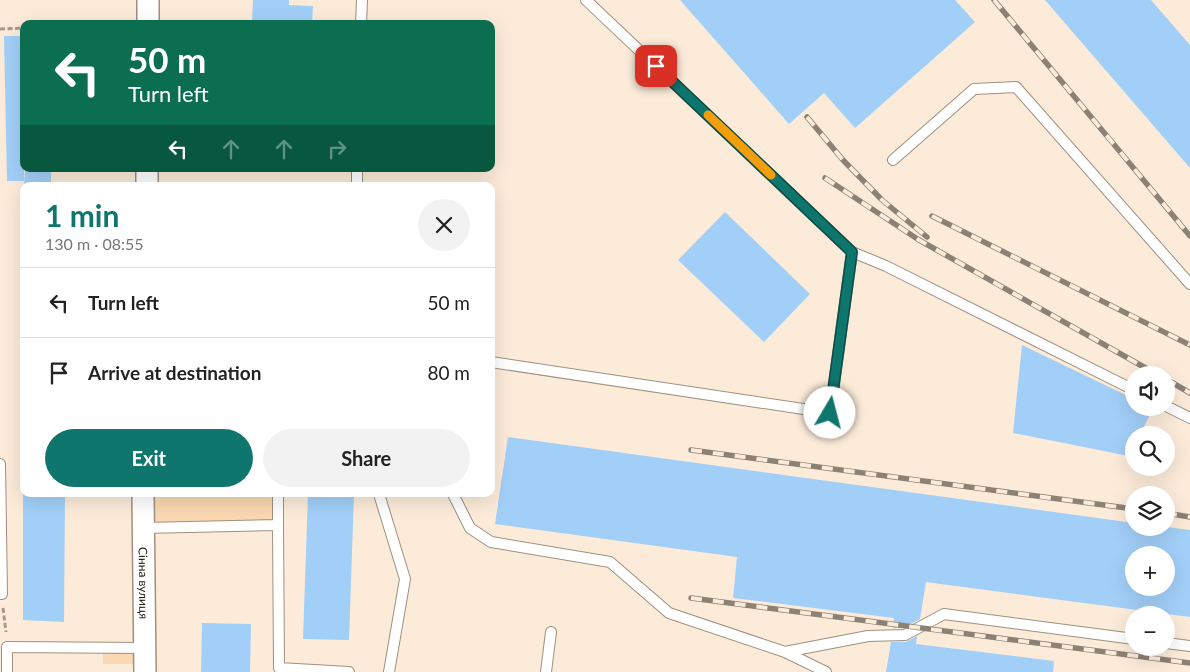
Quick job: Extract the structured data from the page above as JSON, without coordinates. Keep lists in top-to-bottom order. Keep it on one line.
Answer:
{"streets":{"street":["Сінна вулиця"]},"page":{"turn":["50 m","Turn left"],"heading":["1 min","130 m · 08:55"],"list":[{"name":"Turn left","value":"50 m"},{"name":"Arrive at destination","value":"80 m"}],"map_buttons":["+","−"],"buttons":["Exit","Share"]}}
